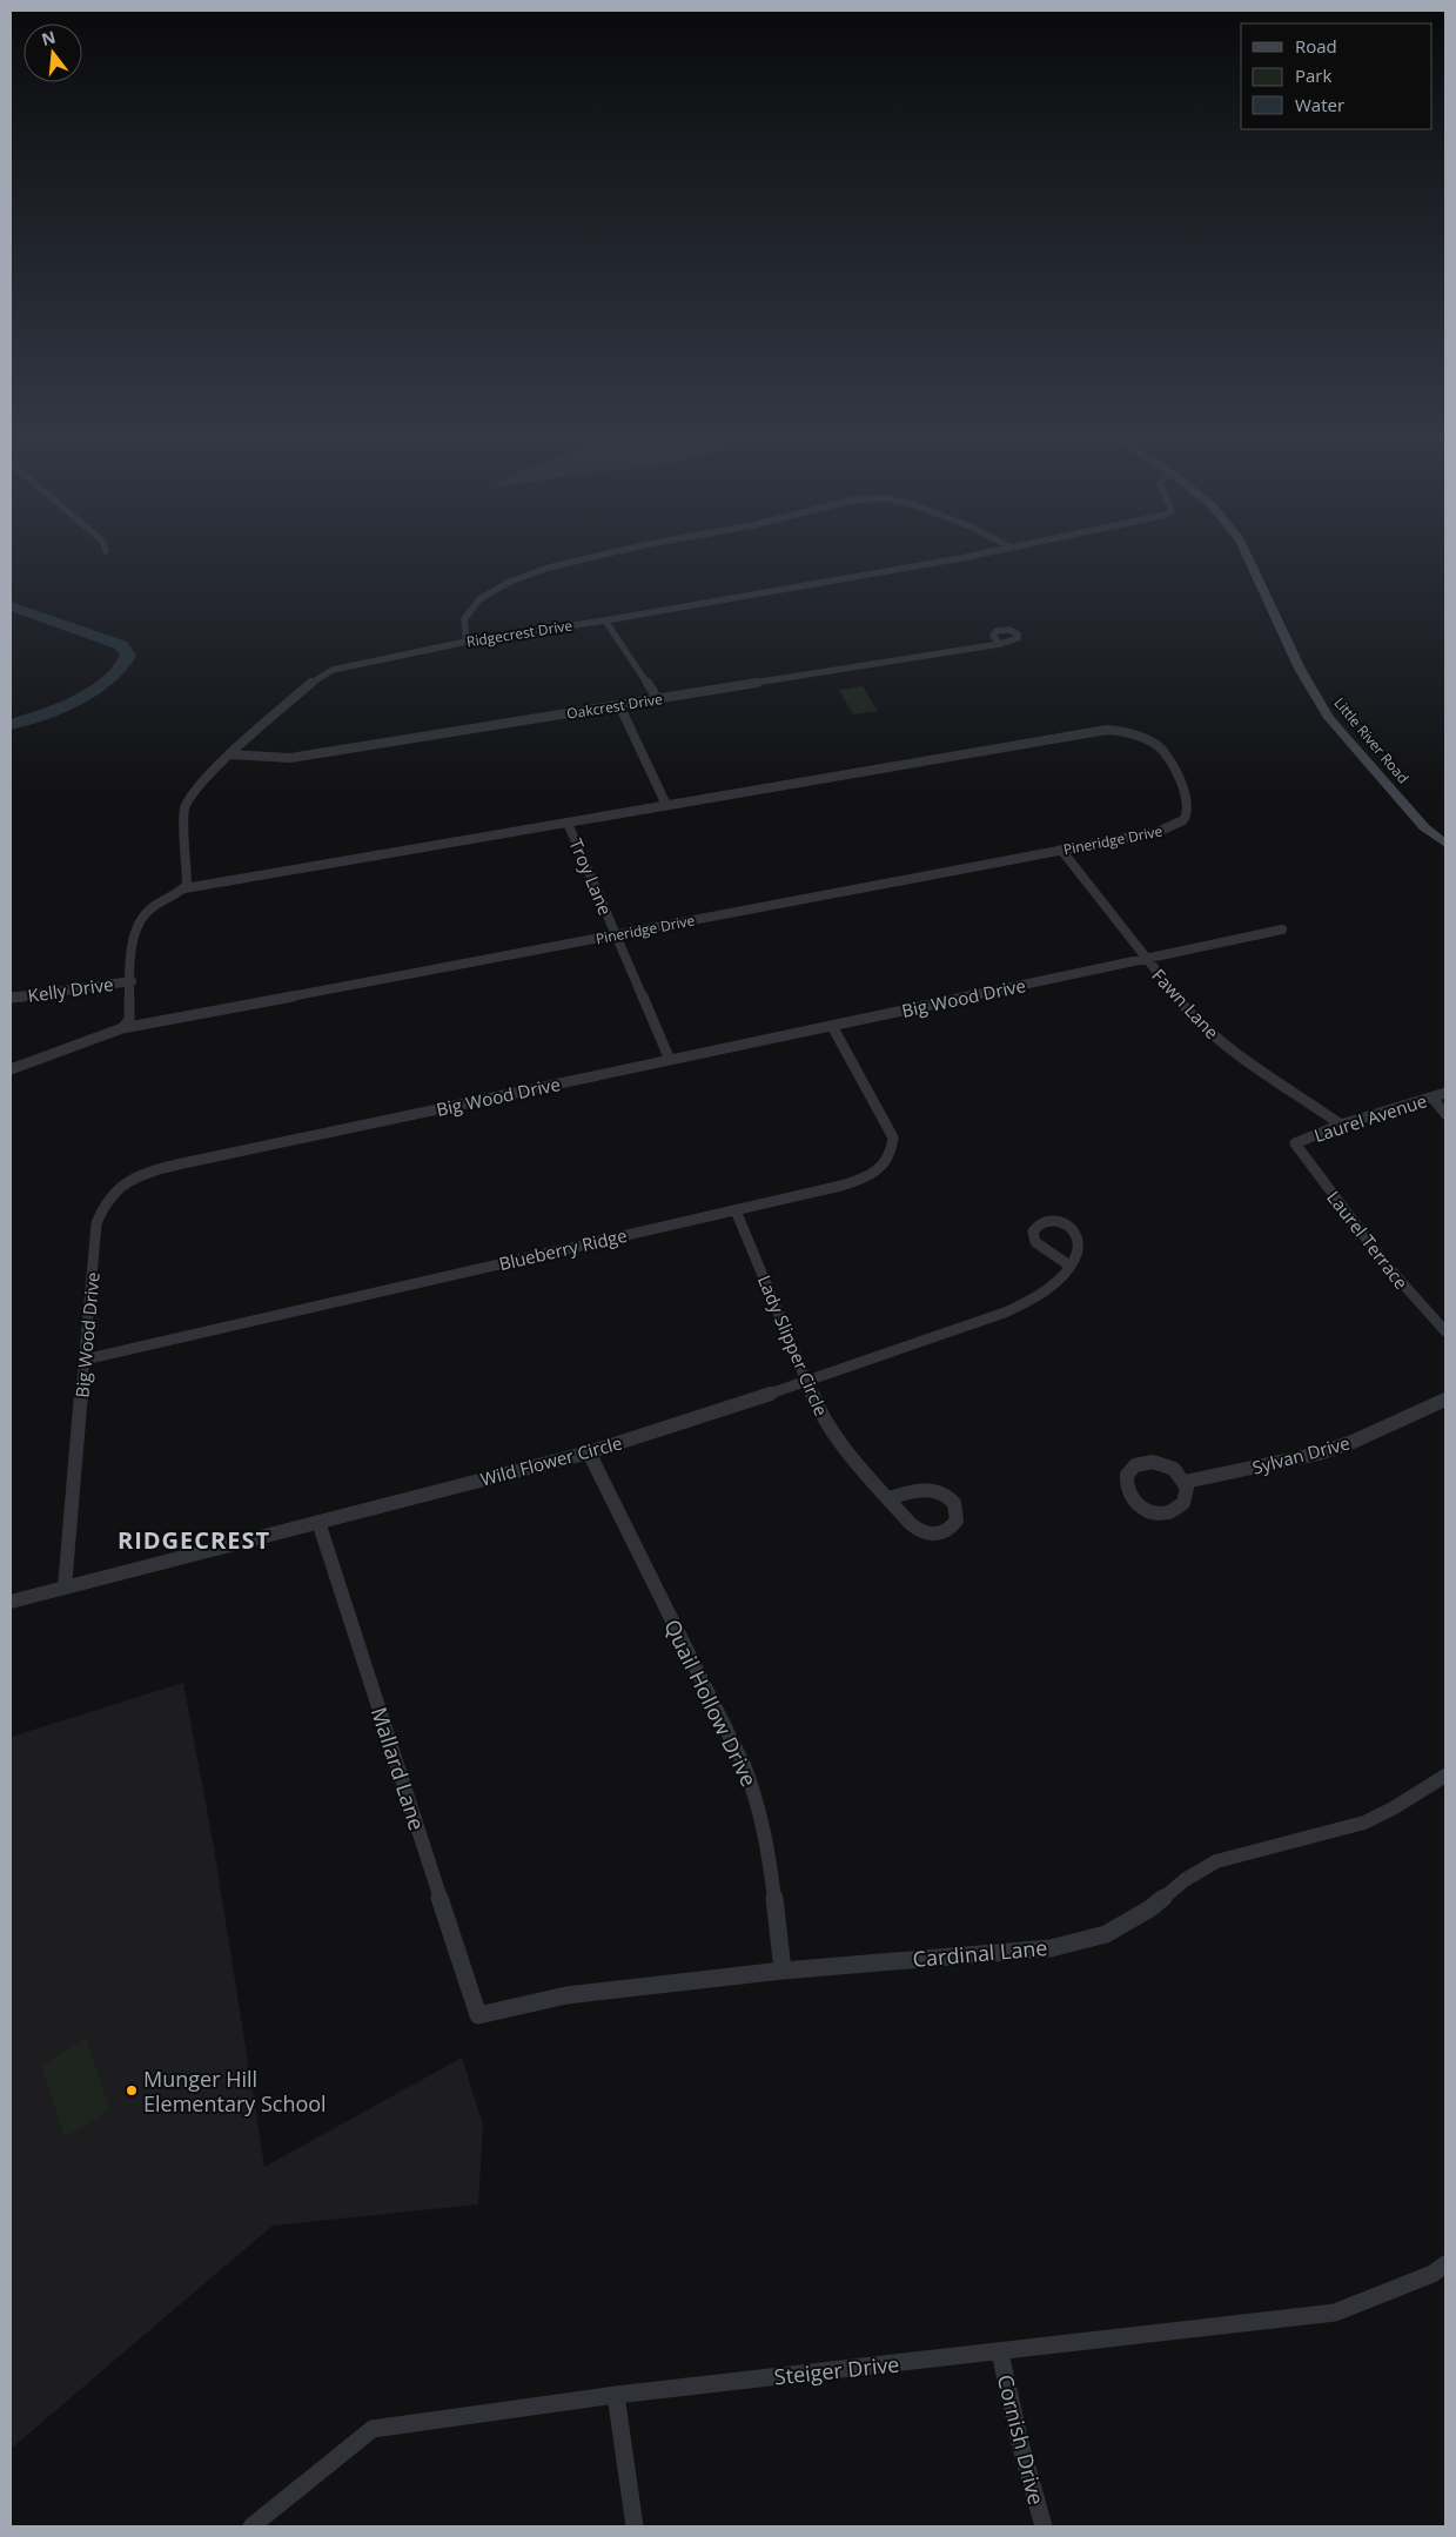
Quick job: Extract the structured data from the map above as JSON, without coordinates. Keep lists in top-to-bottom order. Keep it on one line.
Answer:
{"streets":{"main road":["Little River Road"],"street":["Ridgecrest Drive","Oakcrest Drive","Pineridge Drive","Troy Lane","Kelly Drive","Big Wood Drive","Fawn Lane","Laurel Avenue","Laurel Terrace","Blueberry Ridge","Lady Slipper Circle","Sylvan Drive","Wild Flower Circle","Quail Hollow Drive","Mallard Lane","Cardinal Lane","Steiger Drive","Cornish Drive"]},"crossings":[["Ridgecrest Drive","Oakcrest Drive"],["Ridgecrest Drive","Pineridge Drive"],["Pineridge Drive","Troy Lane"],["Pineridge Drive","Fawn Lane"],["Troy Lane","Big Wood Drive"],["Big Wood Drive","Fawn Lane"],["Big Wood Drive","Blueberry Ridge"],["Big Wood Drive","Wild Flower Circle"],["Fawn Lane","Laurel Avenue"],["Laurel Avenue","Laurel Terrace"],["Blueberry Ridge","Lady Slipper Circle"],["Lady Slipper Circle","Wild Flower Circle"],["Wild Flower Circle","Quail Hollow Drive"],["Wild Flower Circle","Mallard Lane"],["Quail Hollow Drive","Cardinal Lane"],["Mallard Lane","Cardinal Lane"],["Steiger Drive","Cornish Drive"]],"districts":["RIDGECREST"],"places":["Munger Hill Elementary School"],"legend":["Road","Park","Water"],"north":"top"}
